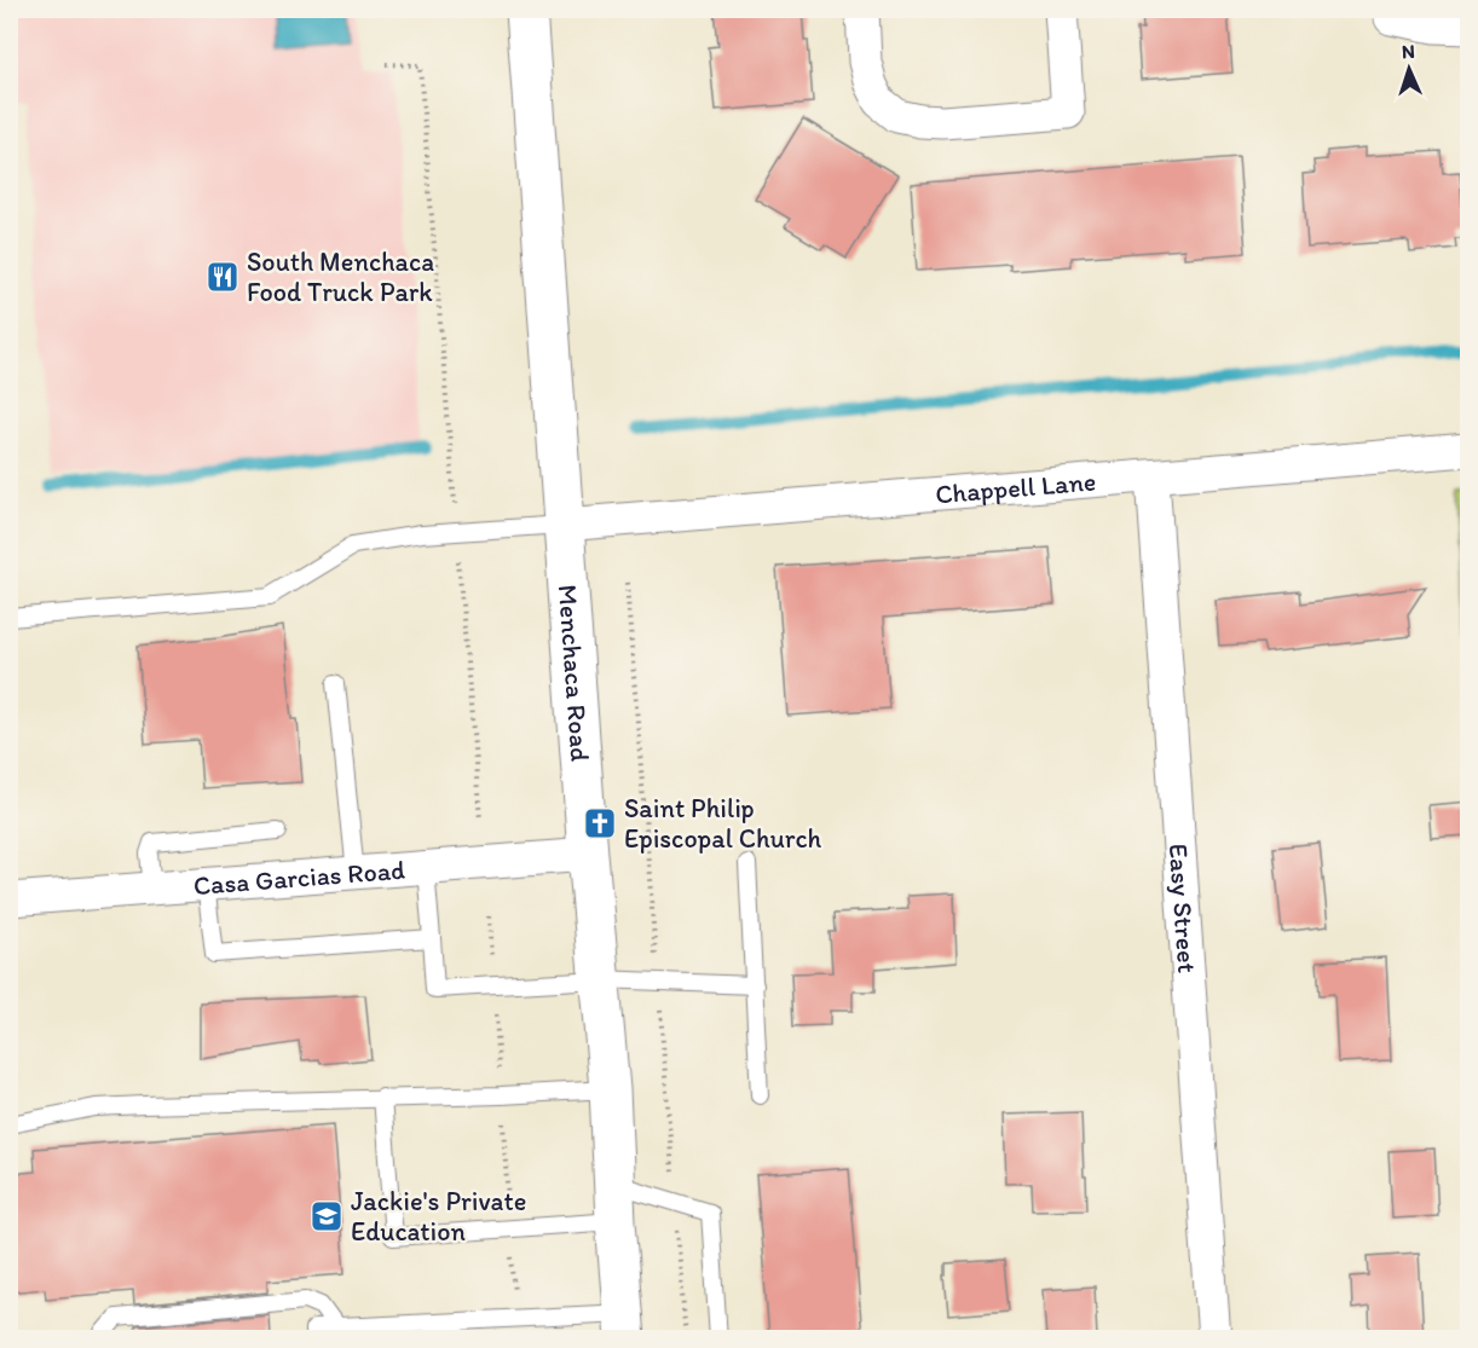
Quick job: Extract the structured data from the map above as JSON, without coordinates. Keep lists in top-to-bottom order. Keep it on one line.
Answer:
{"streets":{"main road":["Menchaca Road"],"street":["Chappell Lane","Casa Garcias Road","Easy Street"]},"crossings":[["Chappell Lane","Menchaca Road"],["Chappell Lane","Easy Street"],["Menchaca Road","Casa Garcias Road"]],"places":{"restaurant":["South Menchaca Food Truck Park"],"church":["Saint Philip Episcopal Church"],"school or university":["Jackie's Private Education"]},"north":"top"}
